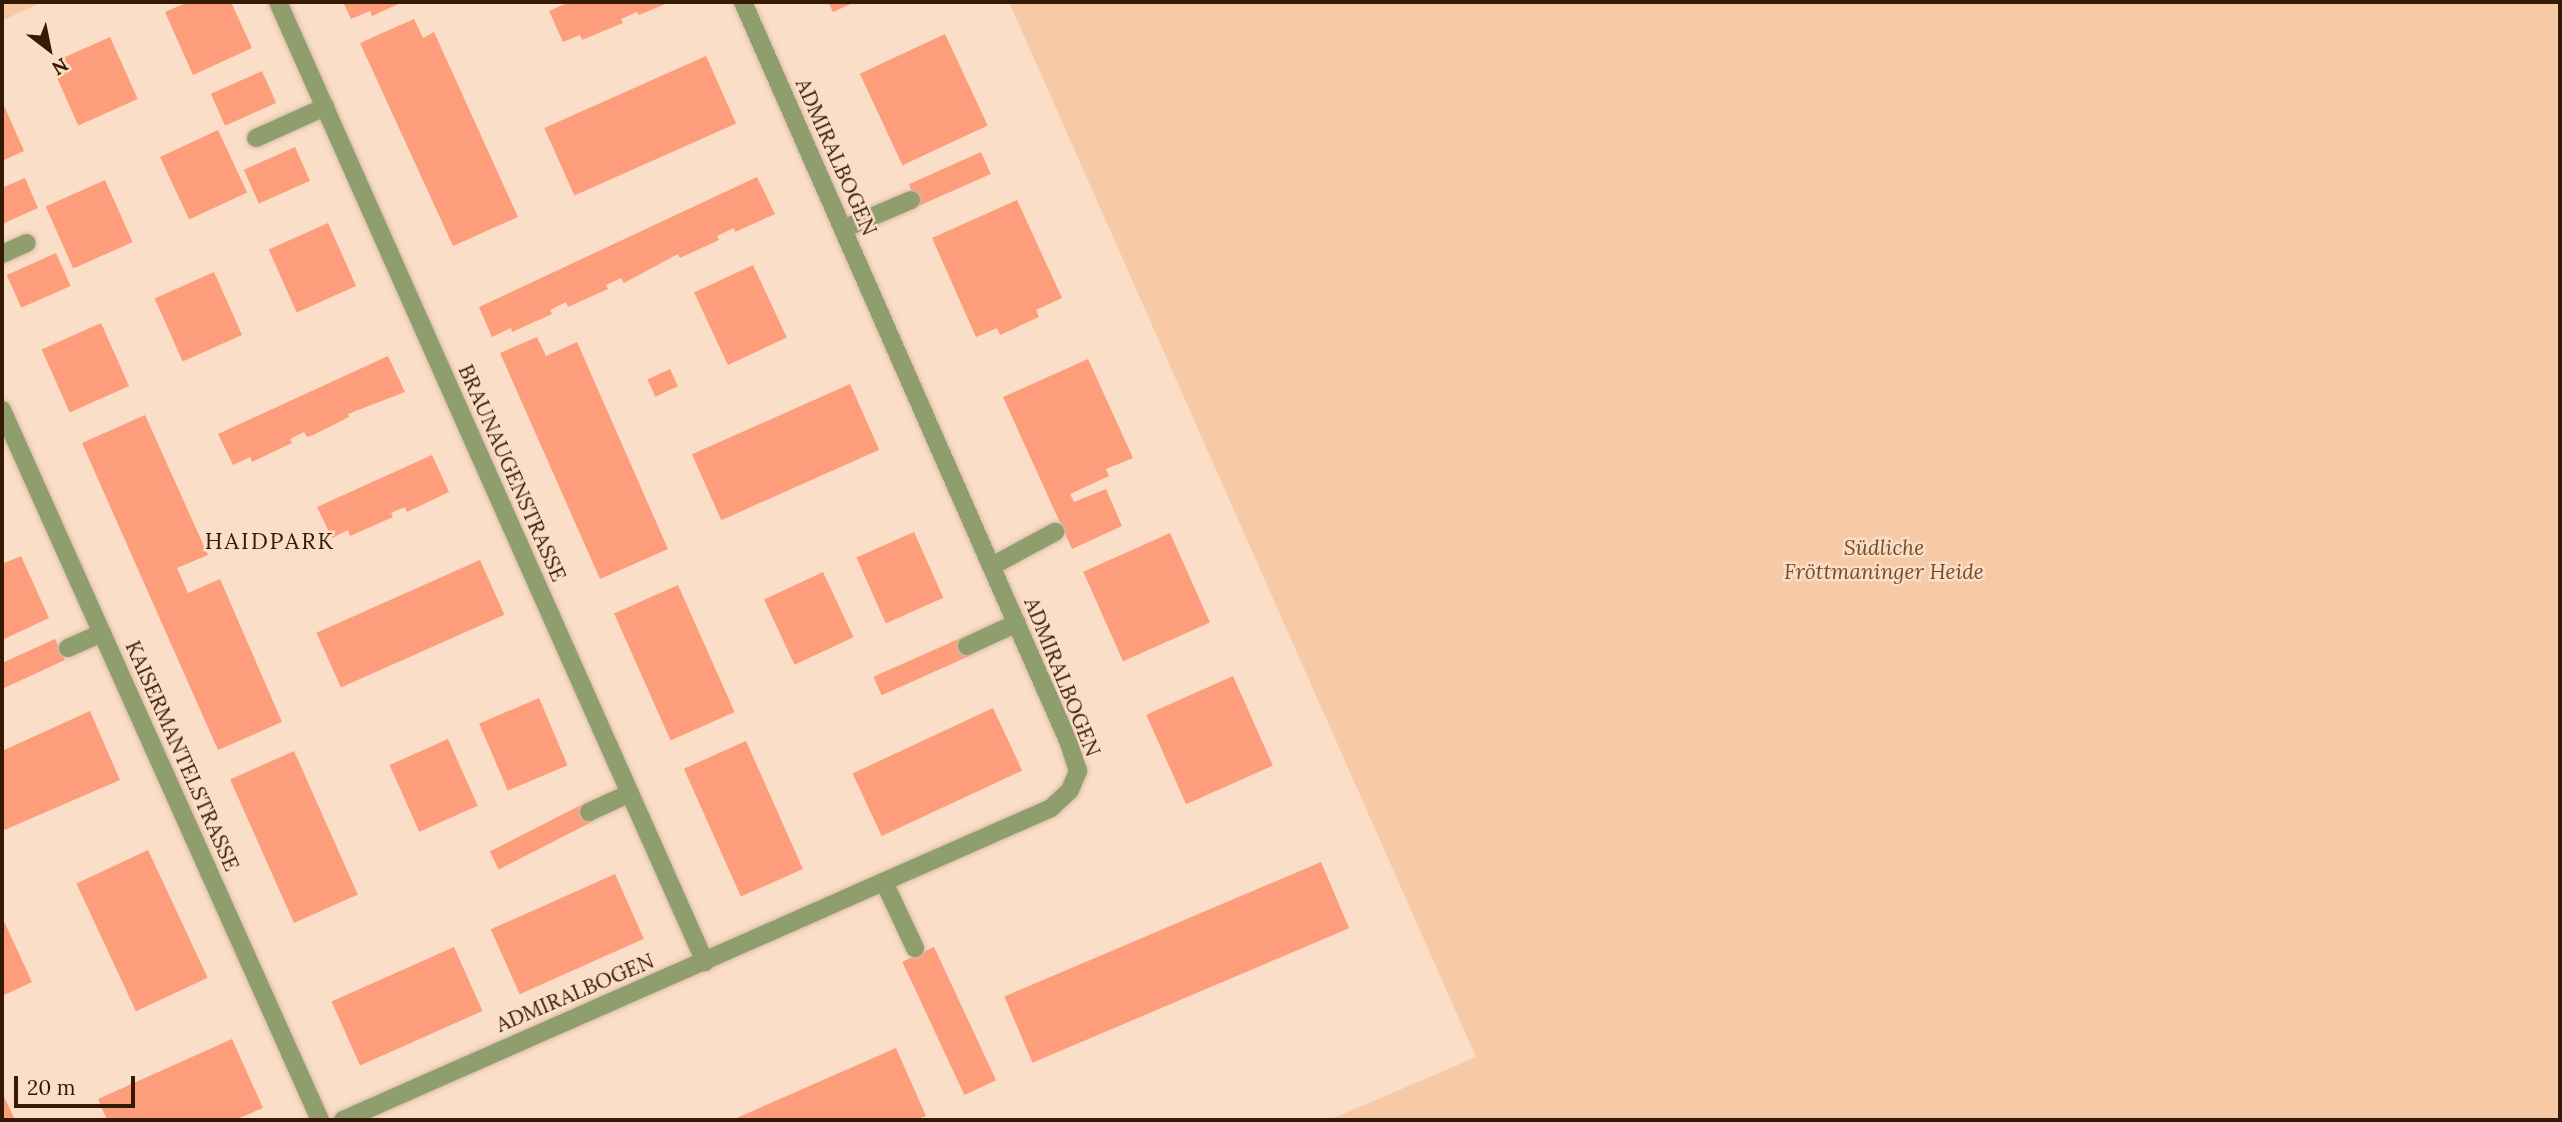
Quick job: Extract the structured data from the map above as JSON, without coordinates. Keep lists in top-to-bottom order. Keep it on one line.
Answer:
{"streets":{"street":["ADMIRALBOGEN","BRAUNAUGENSTRASSE","KAISERMANTELSTRASSE"]},"crossings":[["ADMIRALBOGEN","BRAUNAUGENSTRASSE"]],"districts":["HAIDPARK"],"parks":["Südliche Fröttmaninger Heide"],"scale_bar":"20 m","north":"bottom right"}
